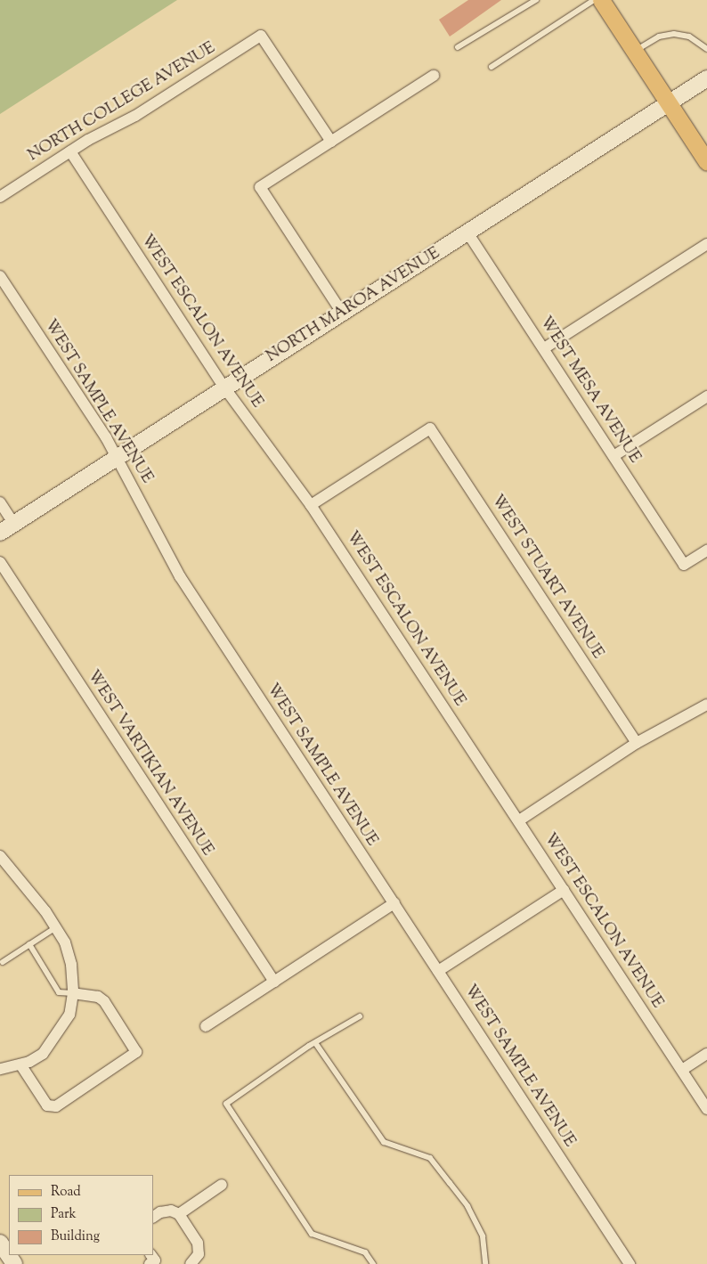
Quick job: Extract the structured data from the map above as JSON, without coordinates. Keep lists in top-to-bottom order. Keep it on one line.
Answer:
{"streets":{"main road":["NORTH MAROA AVENUE"],"street":["NORTH COLLEGE AVENUE","WEST ESCALON AVENUE","WEST MESA AVENUE","WEST SAMPLE AVENUE","WEST STUART AVENUE","WEST VARTIKIAN AVENUE"]},"crossings":[["NORTH COLLEGE AVENUE","WEST ESCALON AVENUE"],["NORTH MAROA AVENUE","WEST ESCALON AVENUE"],["NORTH MAROA AVENUE","WEST MESA AVENUE"],["NORTH MAROA AVENUE","WEST SAMPLE AVENUE"],["WEST ESCALON AVENUE","WEST STUART AVENUE"]],"legend":["Road","Park","Building"]}
